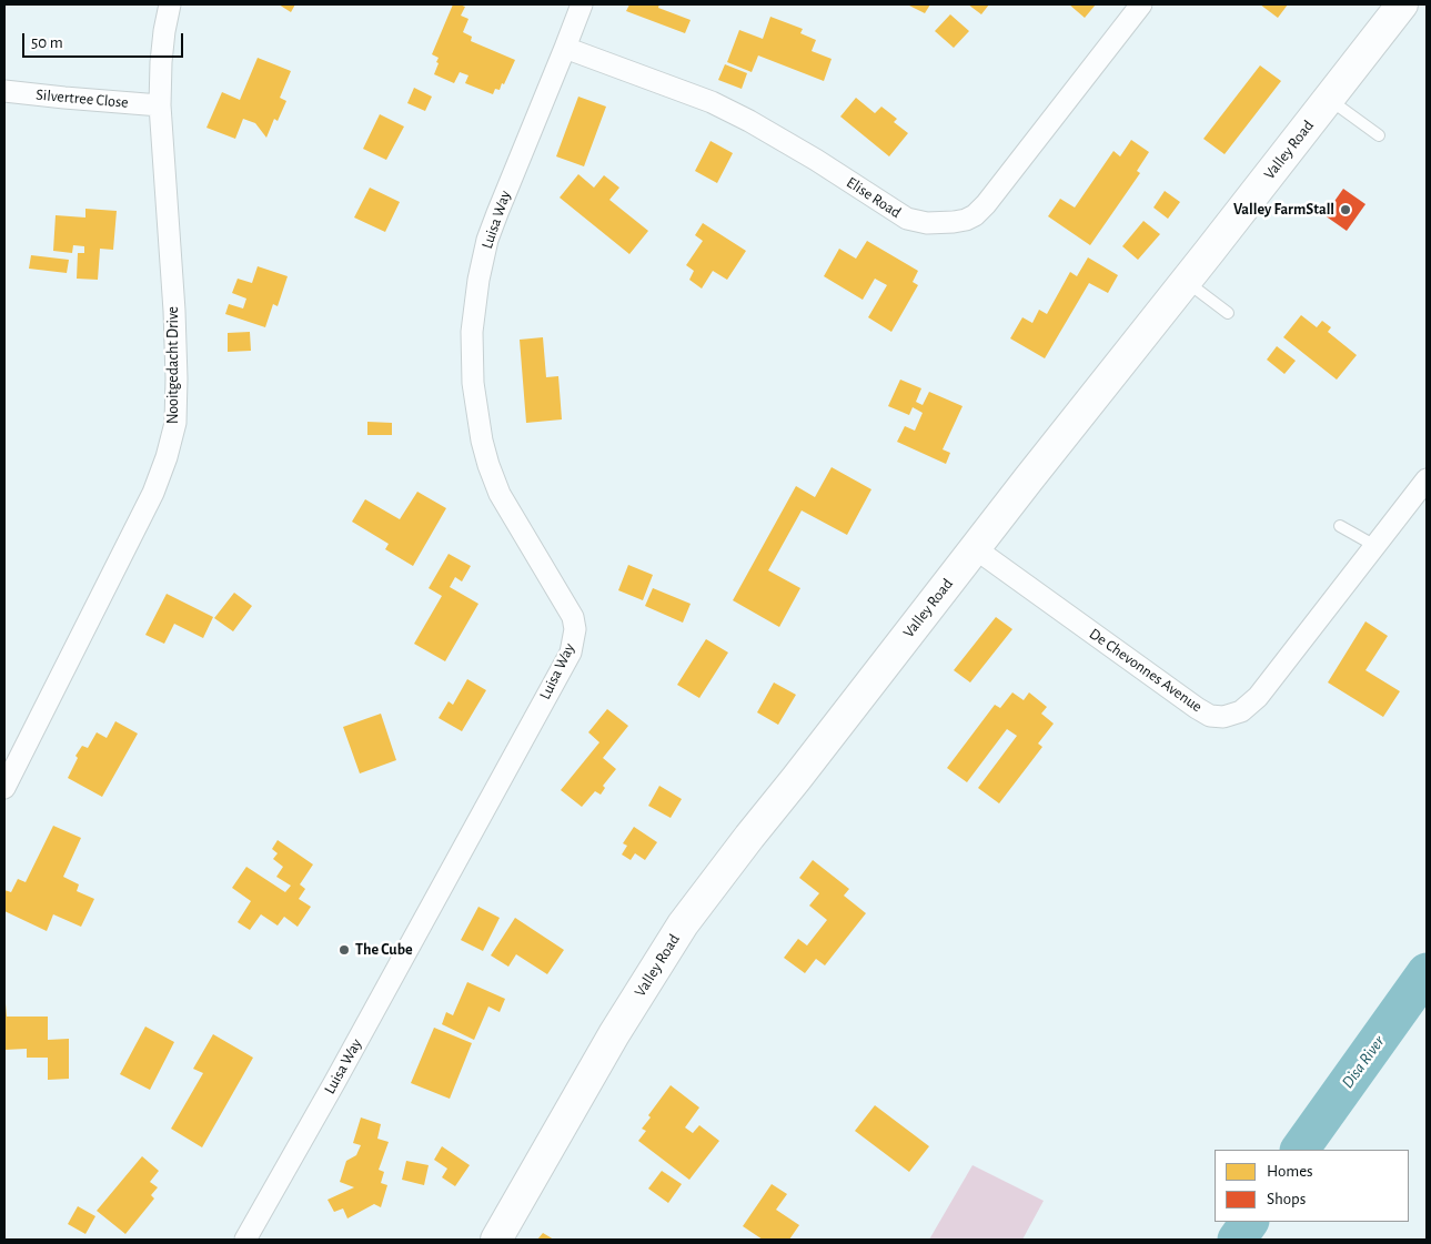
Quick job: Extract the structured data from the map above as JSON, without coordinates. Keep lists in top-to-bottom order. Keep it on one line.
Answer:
{"streets":{"street":["Silvertree Close","Valley Road","Elise Road","Luisa Way","Nooitgedacht Drive","De Chevonnes Avenue"]},"crossings":[["Silvertree Close","Nooitgedacht Drive"],["Valley Road","De Chevonnes Avenue"],["Elise Road","Luisa Way"]],"water":["Disa River"],"places":["Valley FarmStall","The Cube"],"legend":["Homes","Shops"],"scale_bar":"50 m"}
